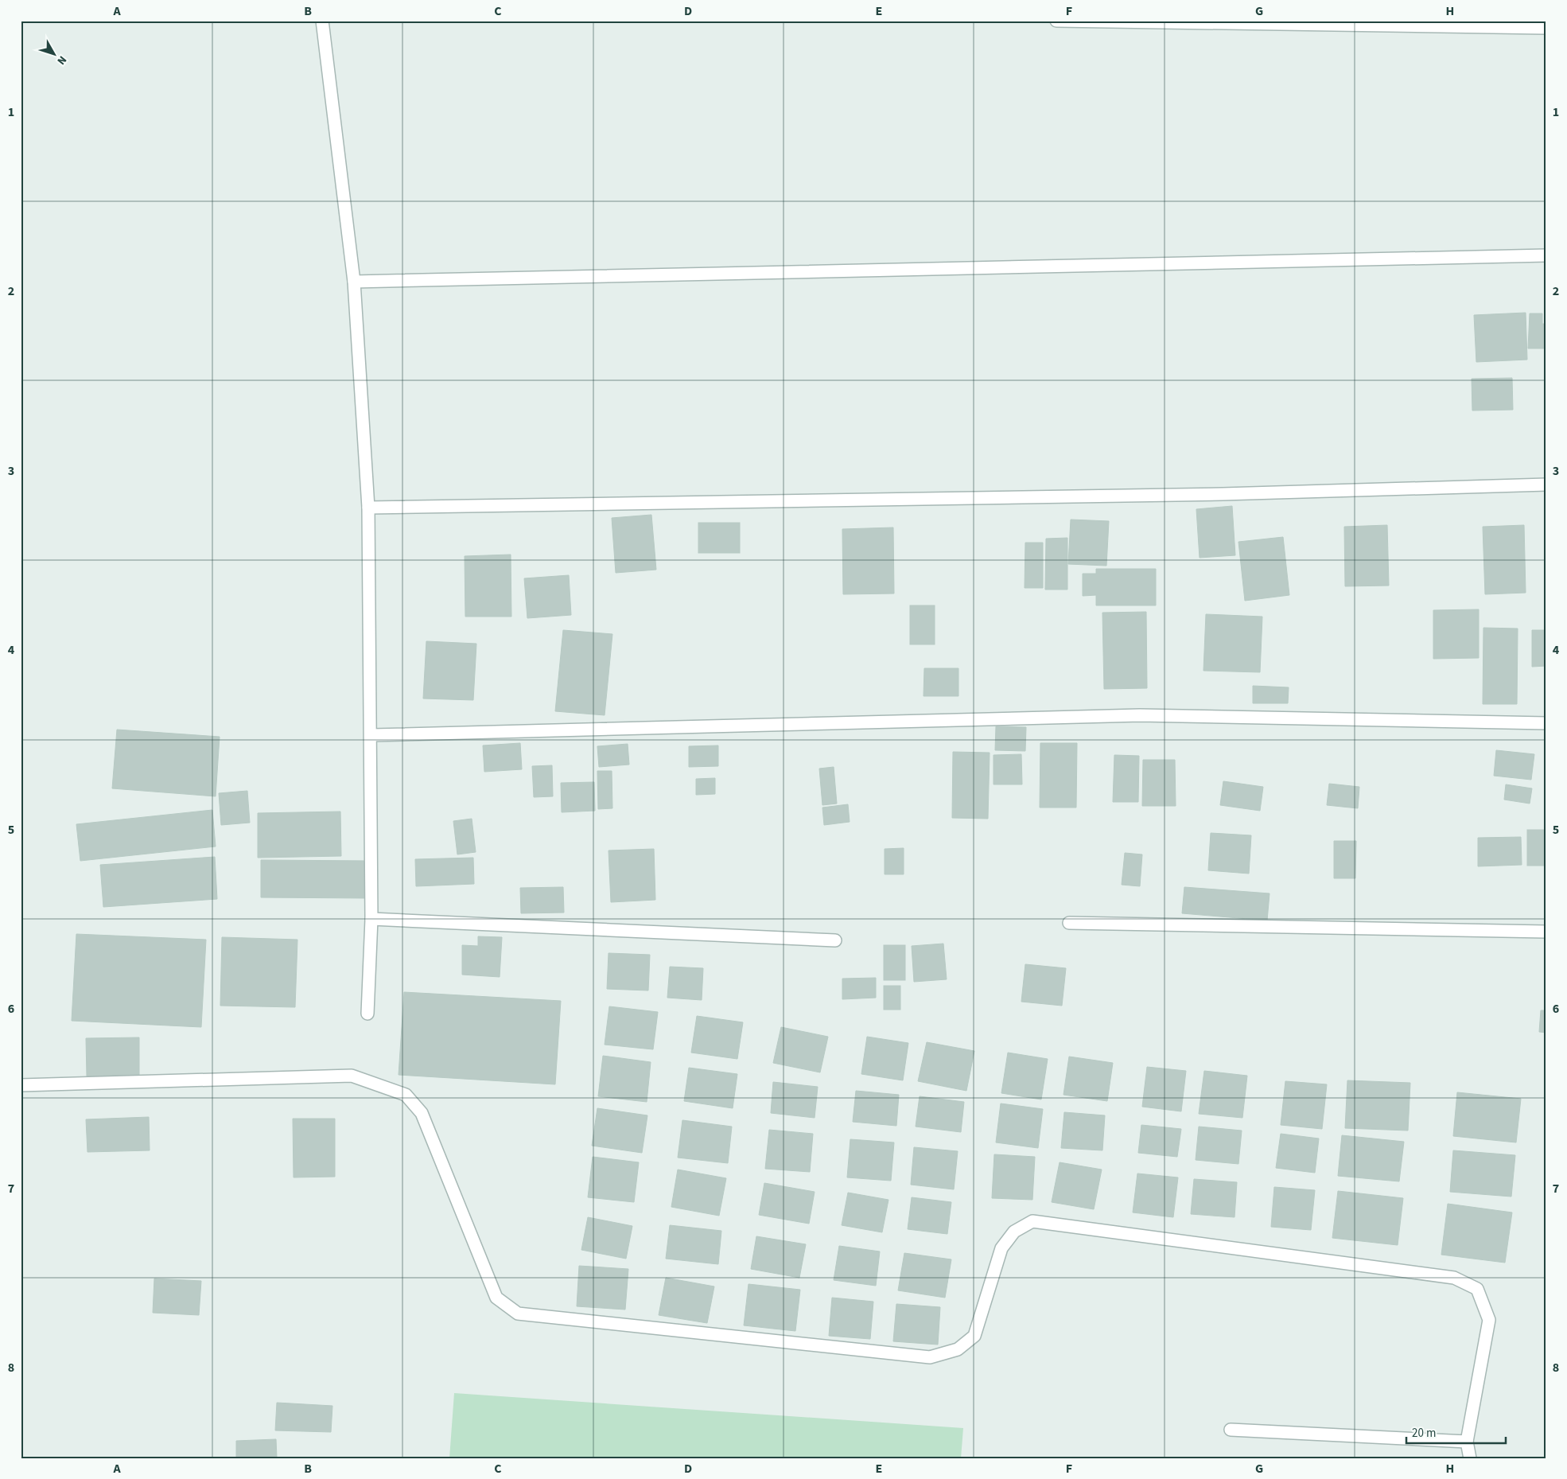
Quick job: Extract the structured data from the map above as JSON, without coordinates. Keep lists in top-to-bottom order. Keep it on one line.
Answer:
{"scale_bar":"20 m","north":"bottom right","grid":{"columns":["A","B","C","D","E","F","G","H"],"rows":["1","2","3","4","5","6","7","8"]}}
